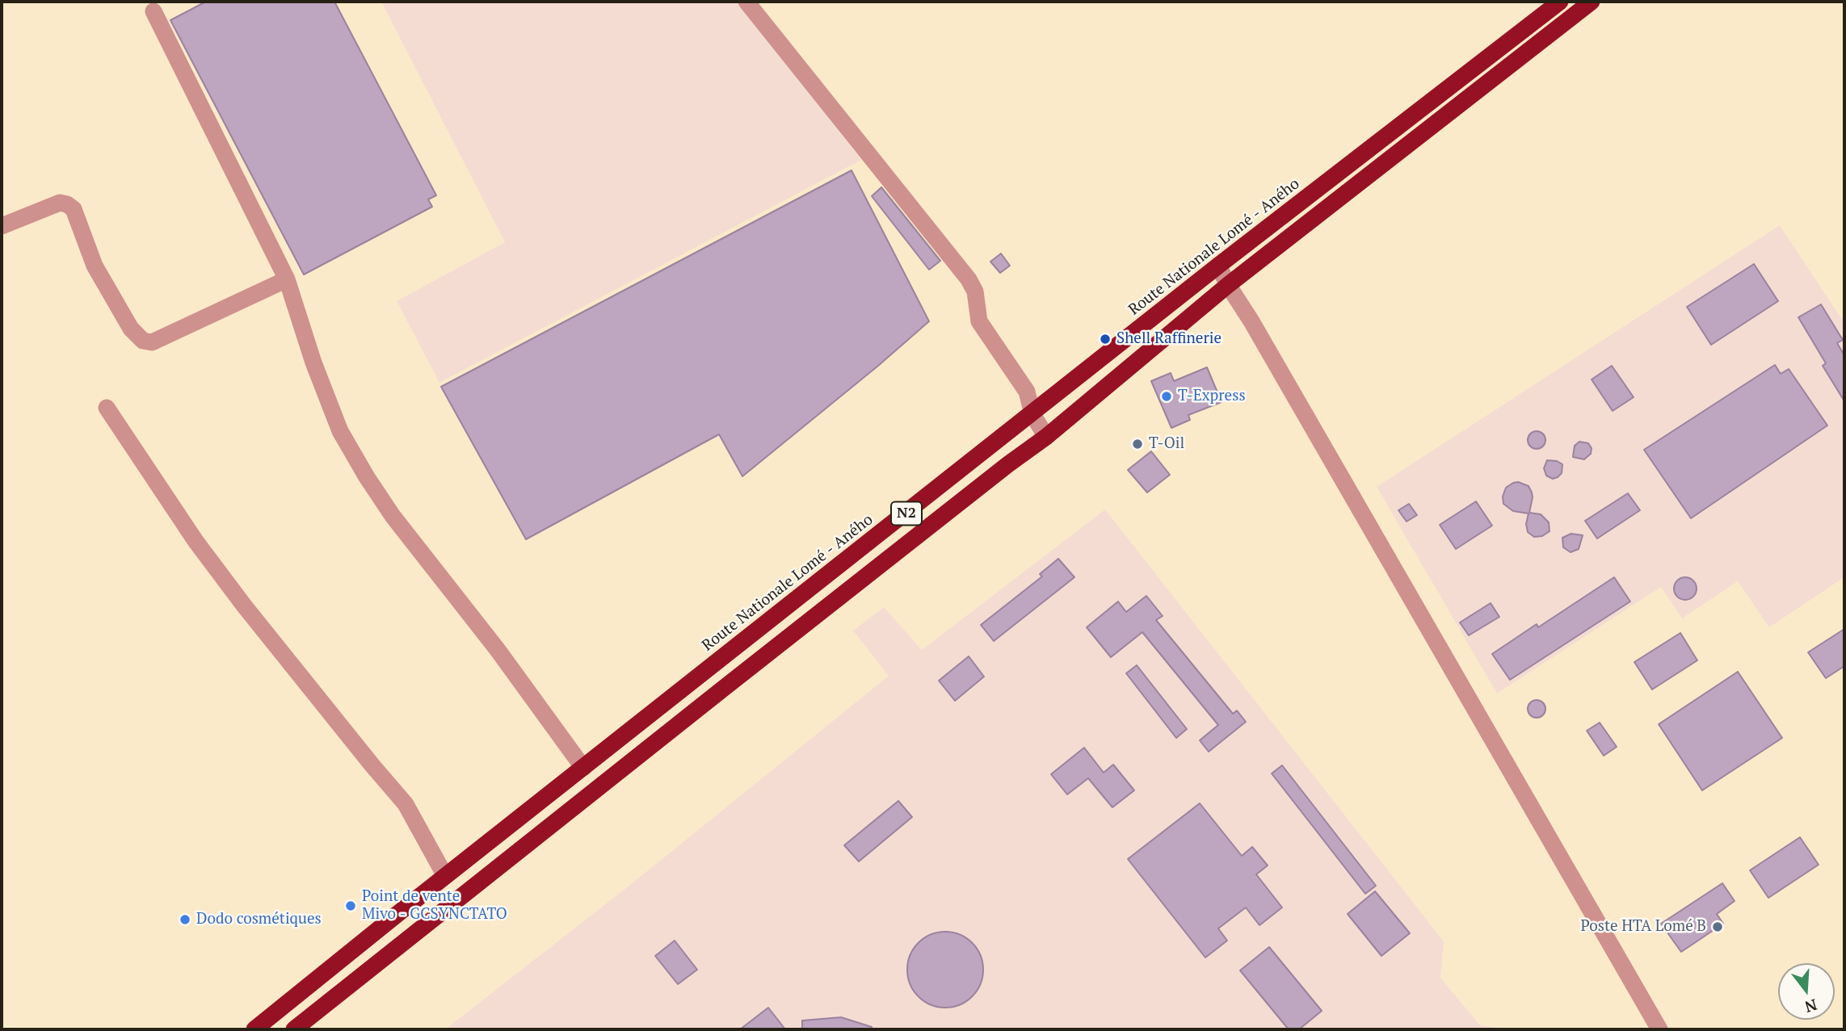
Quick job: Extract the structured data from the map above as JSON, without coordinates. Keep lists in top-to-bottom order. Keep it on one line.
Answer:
{"streets":{"highway":["Route Nationale Lomé - Aného","N2"]},"places":["Shell Raffinerie","T-Express","T-Oil","Point de vente Mivo - GCSYNCTATO","Dodo cosmétiques","Poste HTA Lomé B"],"north":"bottom"}
